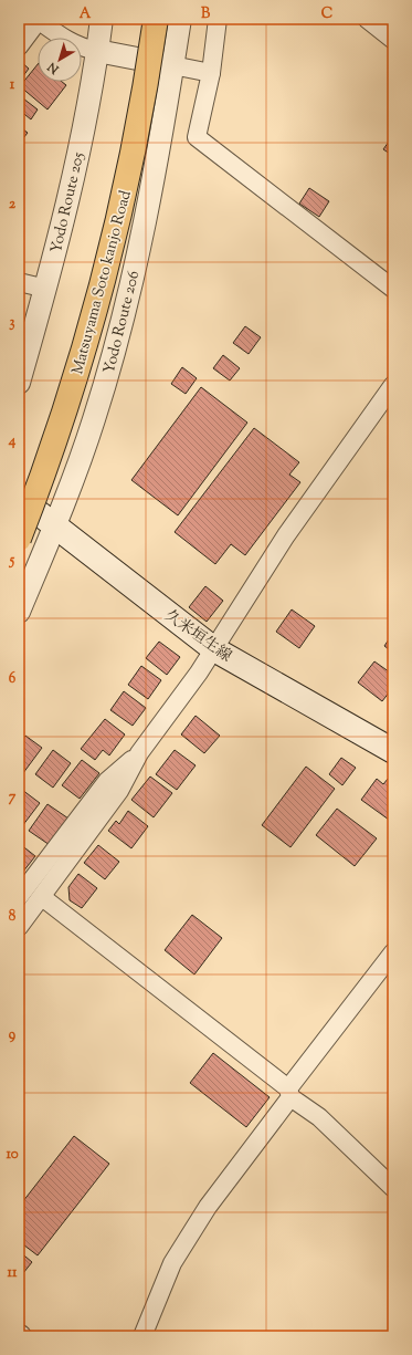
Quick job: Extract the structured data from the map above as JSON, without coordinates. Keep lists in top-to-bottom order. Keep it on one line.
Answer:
{"streets":{"highway":["Matsuyama Soto kanjo Road"],"main road":["久米垣生線"],"street":["Yodo Route 205","Yodo Route 206"]},"crossings":[["Yodo Route 206","久米垣生線"]],"north":"bottom left","grid":{"columns":["A","B","C"],"rows":["1","2","3","4","5","6","7","8","9","10","11"]}}
